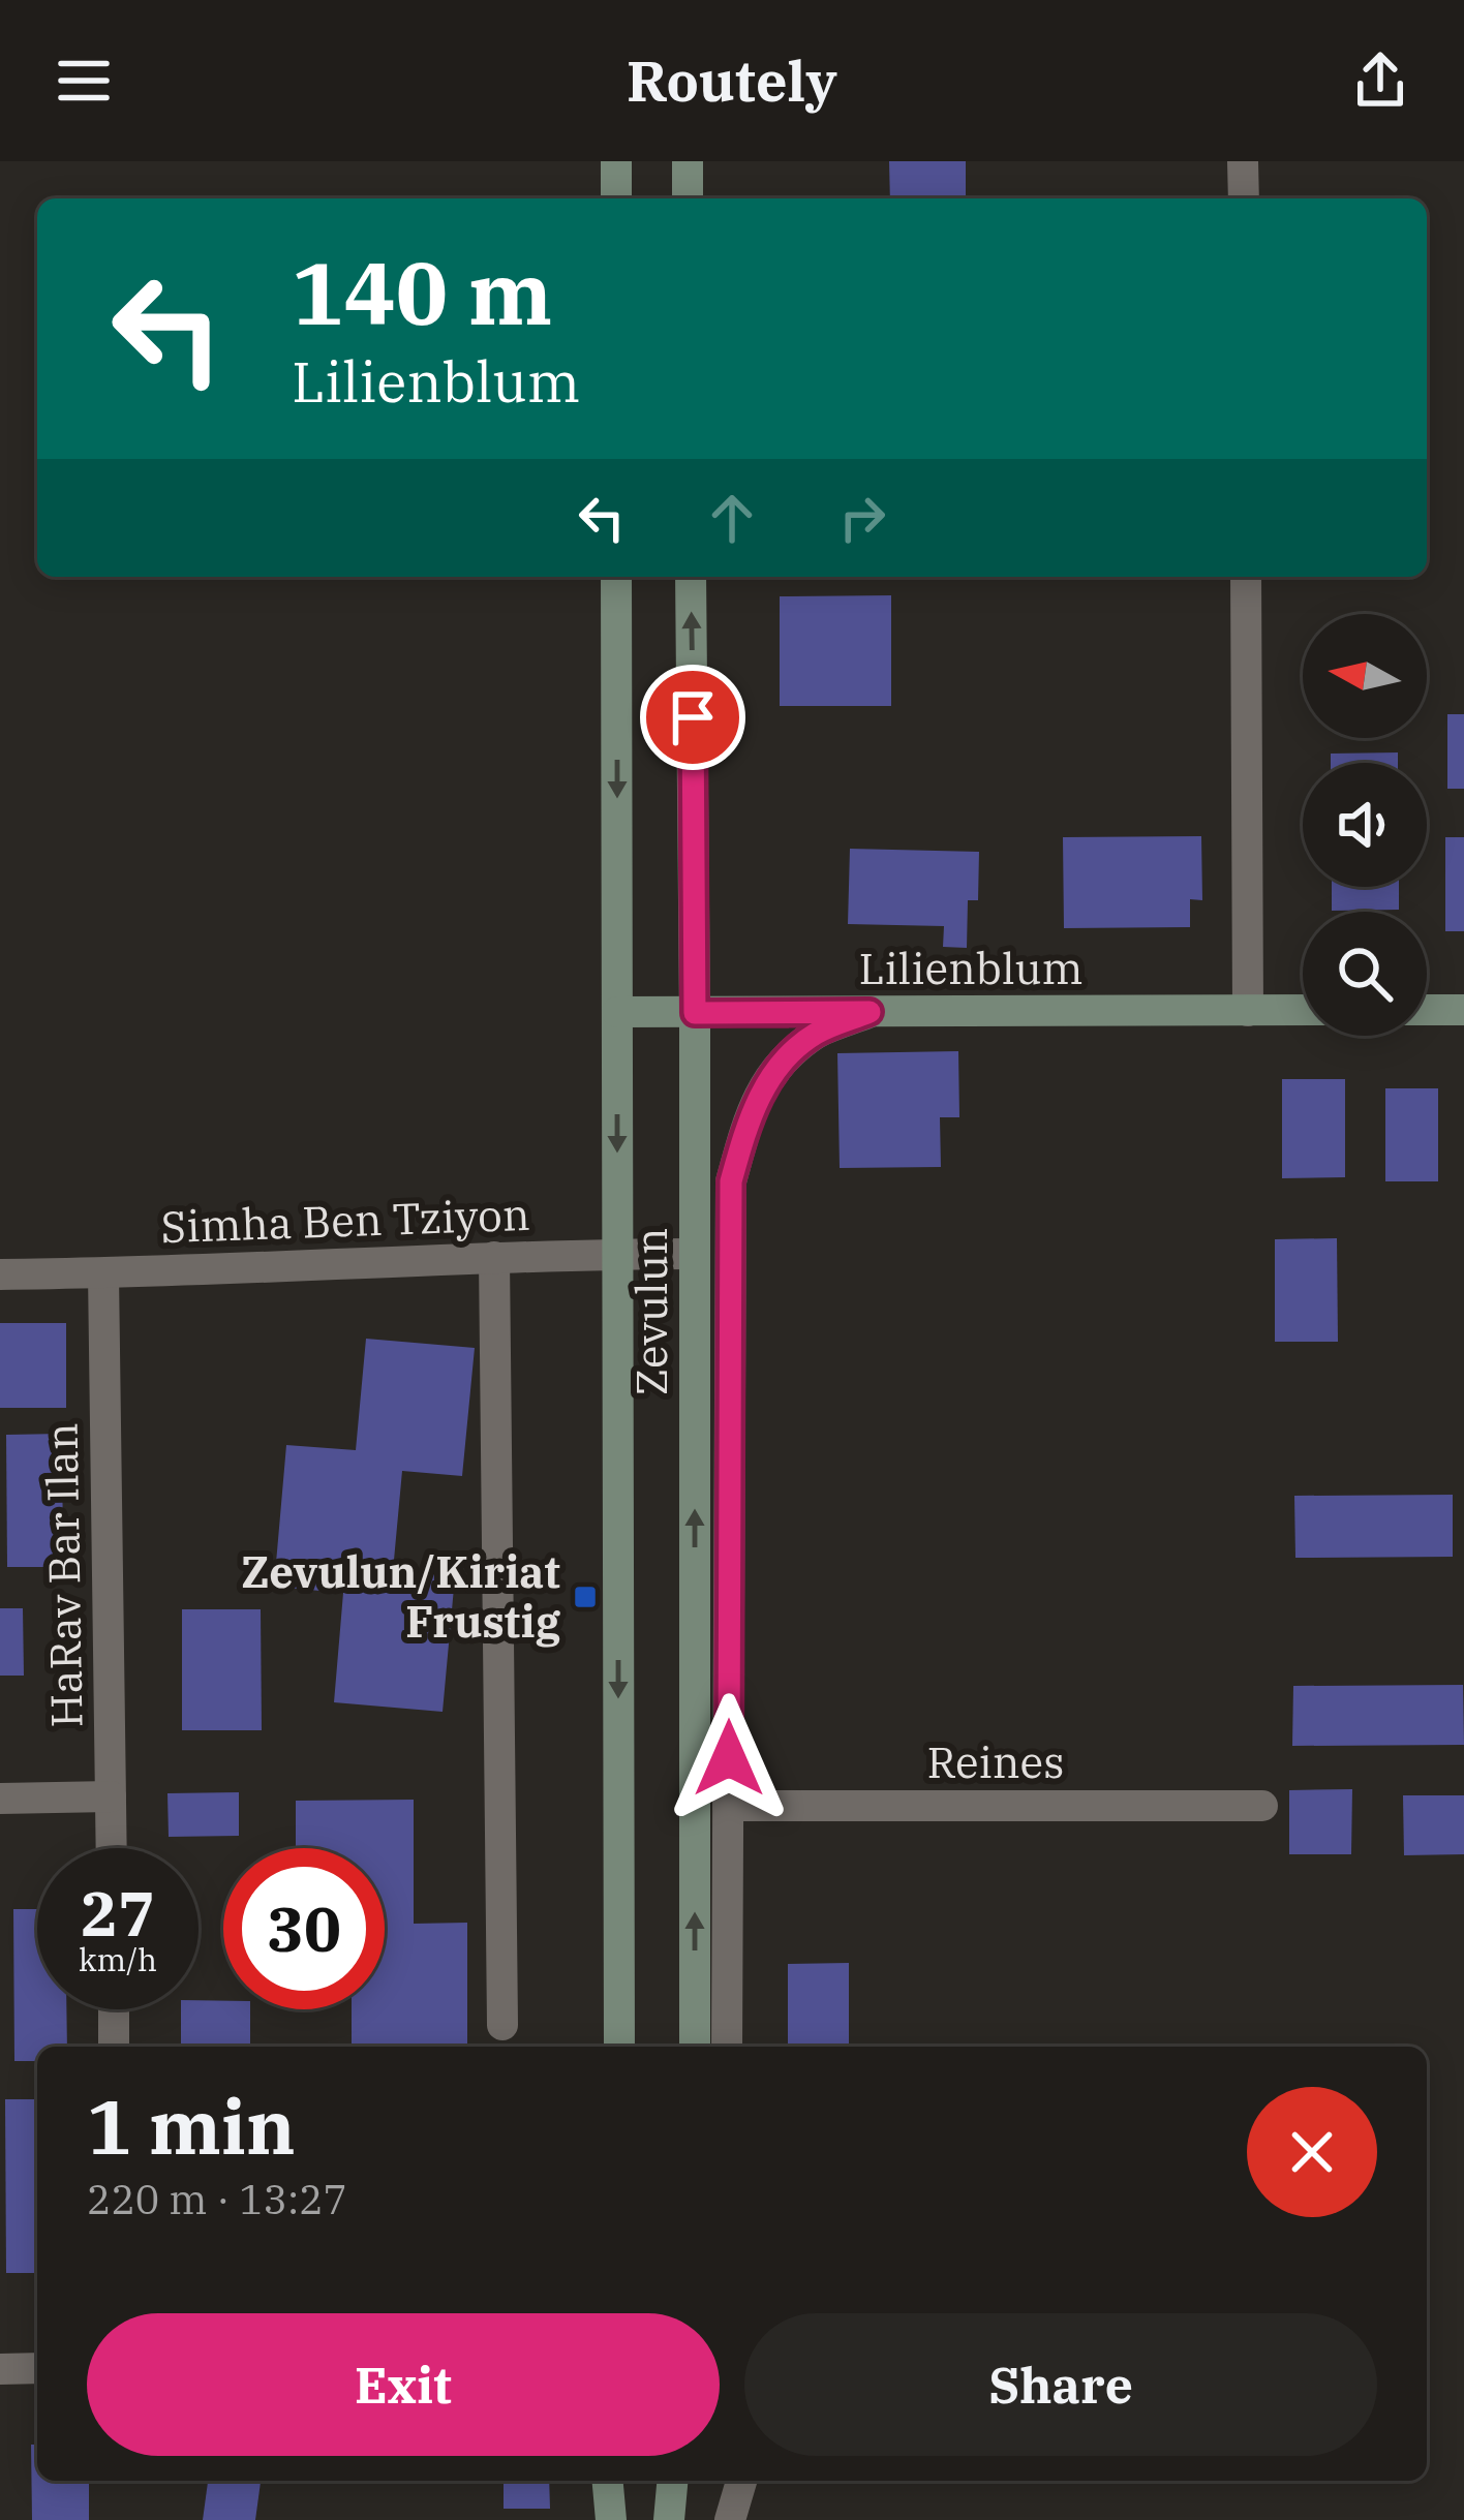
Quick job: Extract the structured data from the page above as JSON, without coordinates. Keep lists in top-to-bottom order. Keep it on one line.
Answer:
{"streets":{"main road":["Lilienblum","Zevulun"],"street":["Simha Ben Tziyon","HaRav Bar Ilan","Reines"]},"crossings":[["Lilienblum","Zevulun"],["Simha Ben Tziyon","Zevulun"],["Simha Ben Tziyon","HaRav Bar Ilan"],["Zevulun","Reines"]],"places":{"transit":["Zevulun/Kiriat Frustig"]},"north":"left","page":{"header":"Routely","turn":["140 m","Lilienblum"],"speed":"27 km/h","limit":"30","heading":["1 min","220 m · 13:27"],"buttons":["Exit","Share"]}}
